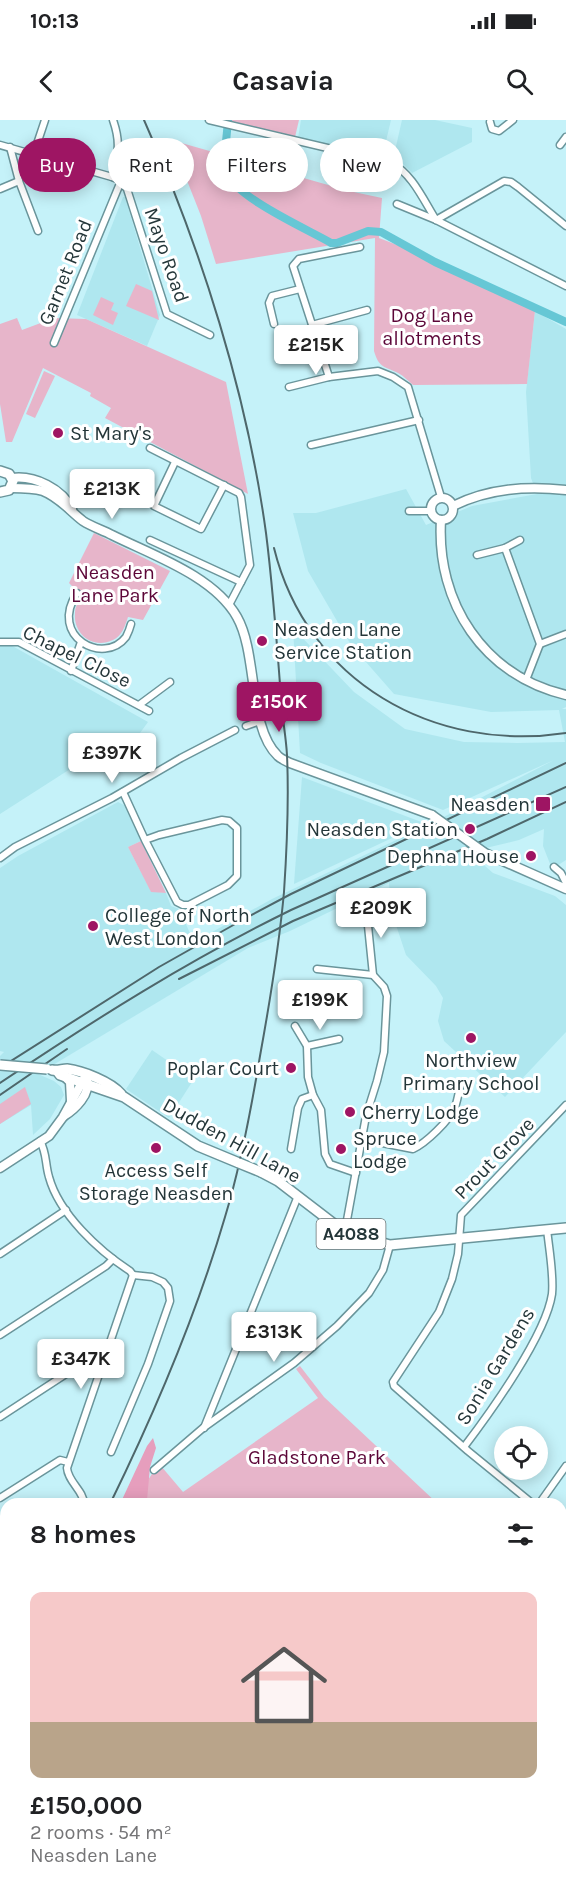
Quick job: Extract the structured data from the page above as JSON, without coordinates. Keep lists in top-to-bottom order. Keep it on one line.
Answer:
{"streets":{"main road":["Dudden Hill Lane","A4088"],"street":["Mayo Road","Garnet Road","Chapel Close","Prout Grove","Sonia Gardens"]},"crossings":[["Dudden Hill Lane","Prout Grove"],["Dudden Hill Lane","Sonia Gardens"],["Prout Grove","Sonia Gardens"]],"parks":["Dog Lane allotments","Neasden Lane Park","Gladstone Park"],"places":{"other":["St Mary's","Neasden Lane Service Station","Neasden Station","Dephna House","College of North West London","Northview Primary School","Poplar Court","Cherry Lodge","Access Self Storage Neasden","Spruce Lodge"],"transit":["Neasden"]},"page":{"status":"10:13","header":"Casavia","chip":["Buy","Rent","Filters","New"],"price":["£215K","£213K","£150K","£397K","£209K","£199K","£313K","£347K"],"heading":"8 homes","list":[{"name":"£150,000","note":"2 rooms · 54 m² · Neasden Lane"}]}}
